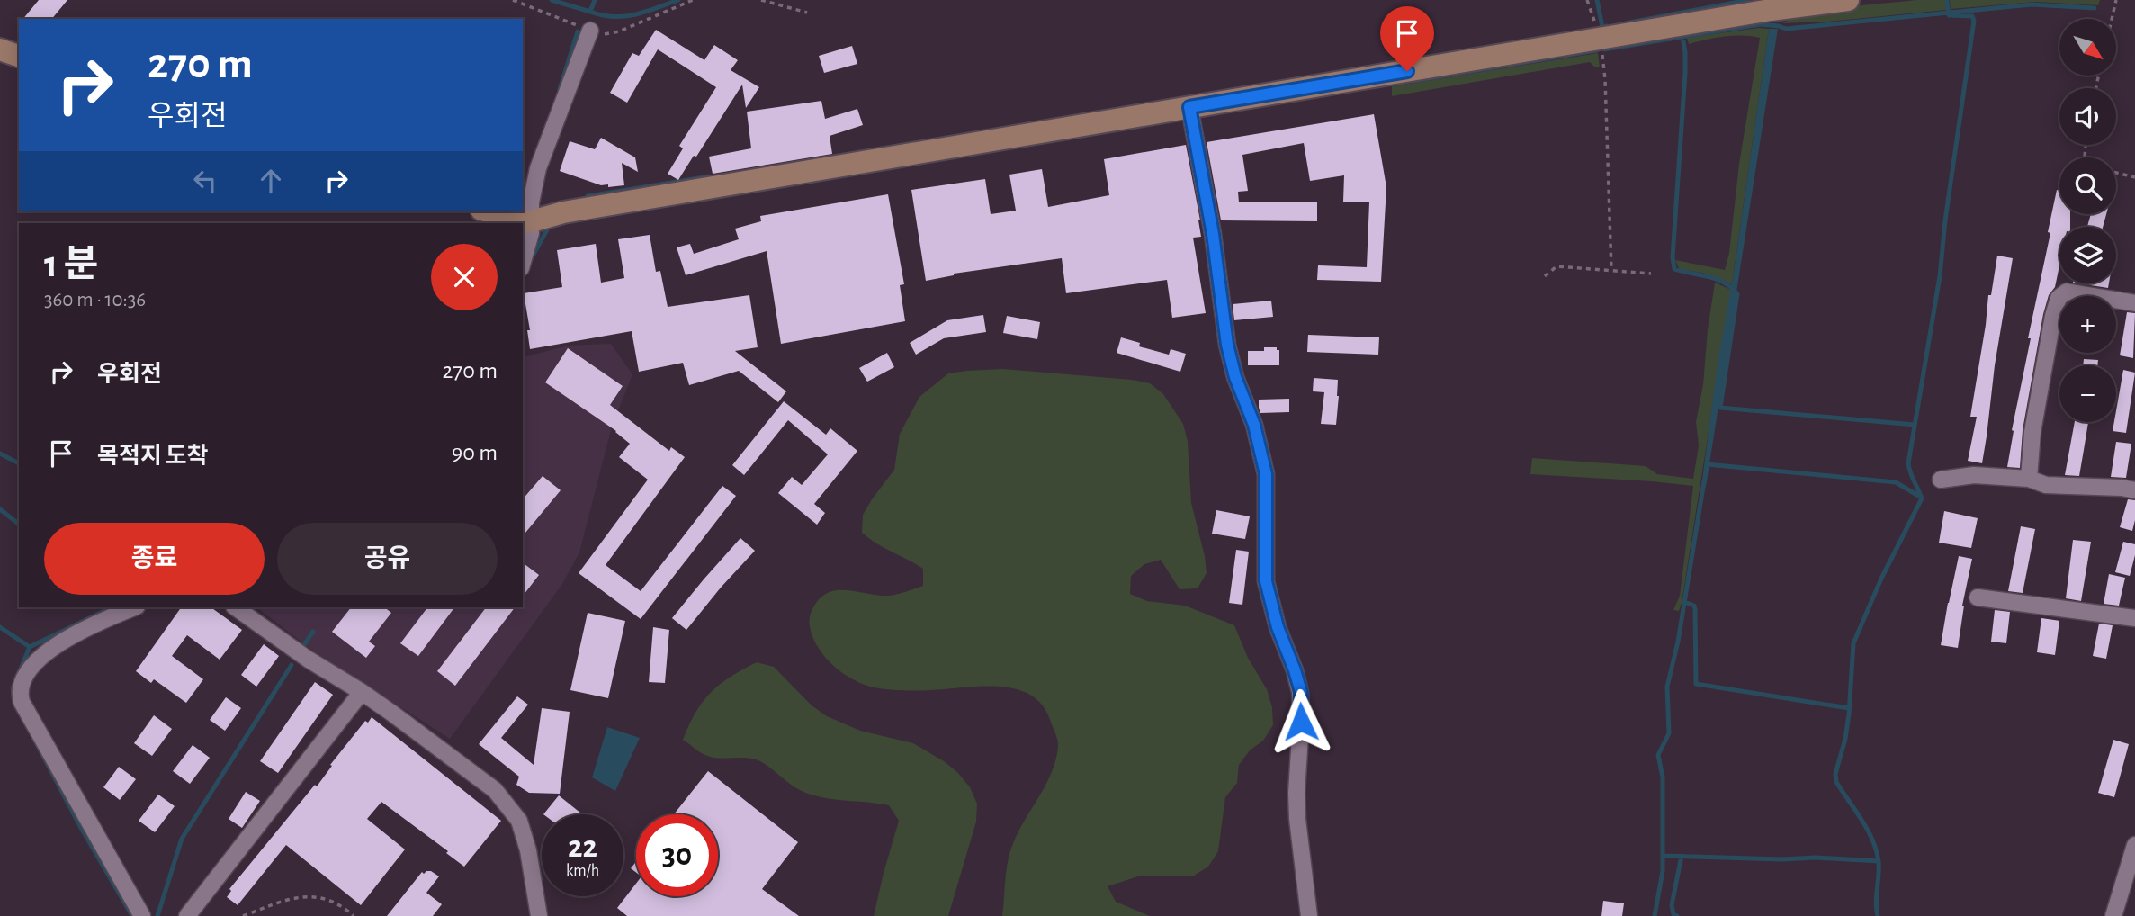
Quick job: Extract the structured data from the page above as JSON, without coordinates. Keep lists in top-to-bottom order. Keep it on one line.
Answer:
{"north":"bottom right","page":{"map_buttons":["+","−"],"turn":["270 m","우회전"],"heading":["1 분","360 m · 10:36"],"list":[{"name":"우회전","value":"270 m"},{"name":"목적지 도착","value":"90 m"}],"buttons":["종료","공유"],"speed":"22 km/h","limit":"30"}}
